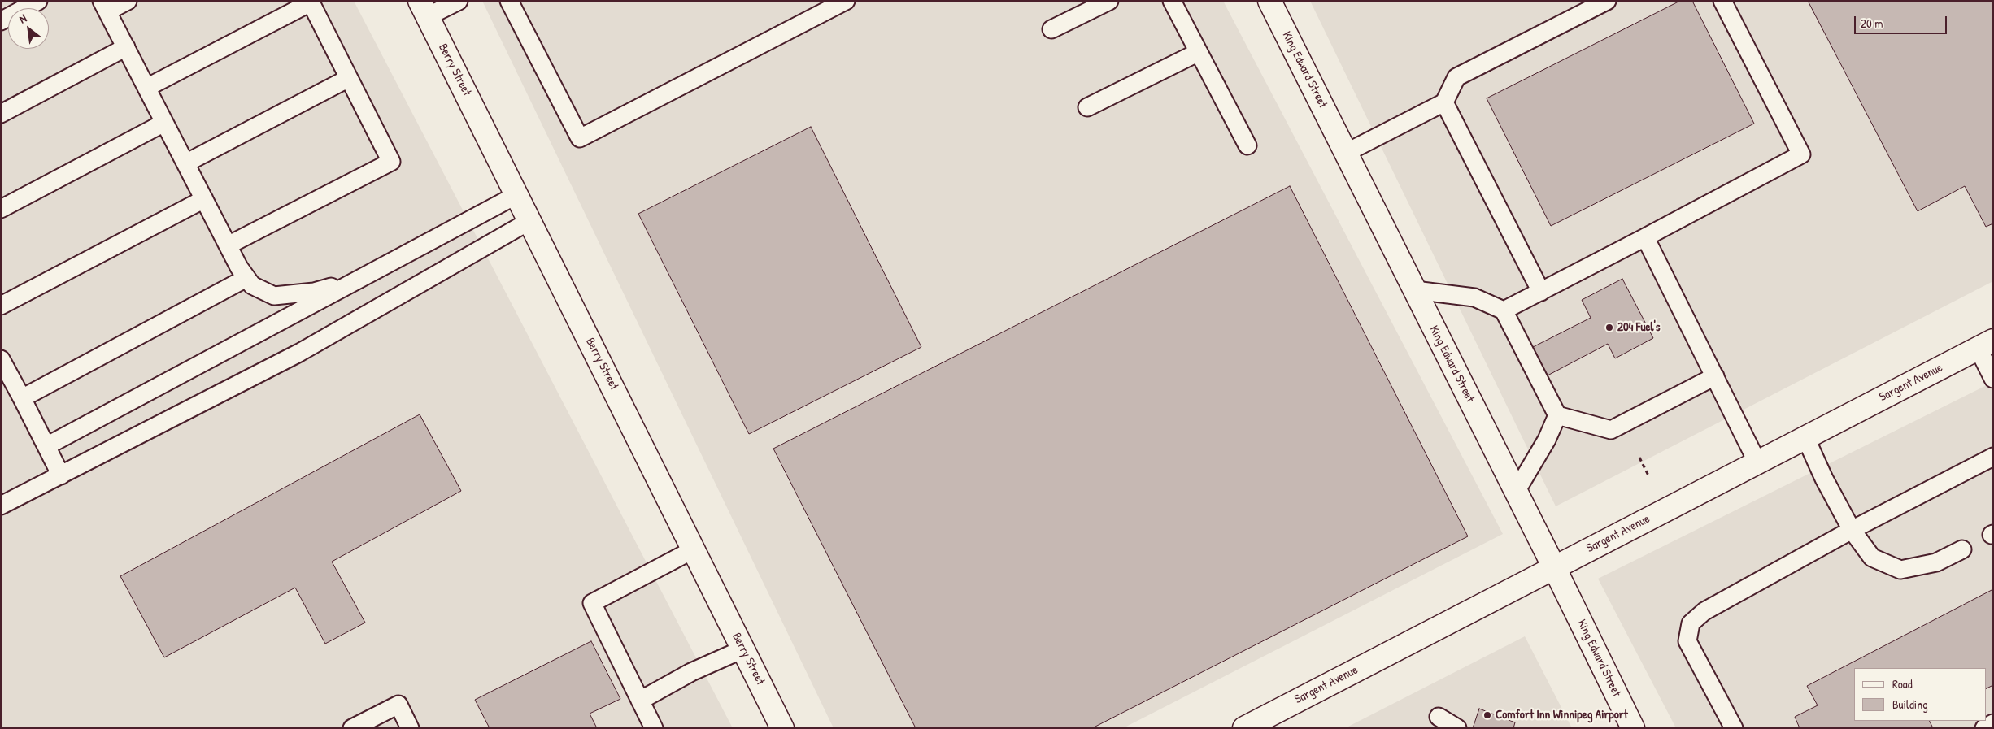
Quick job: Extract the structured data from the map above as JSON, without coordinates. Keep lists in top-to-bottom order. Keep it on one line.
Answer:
{"streets":{"main road":["Berry Street","King Edward Street","Sargent Avenue"]},"crossings":[["King Edward Street","Sargent Avenue"]],"places":["204 Fuel's","Comfort Inn Winnipeg Airport"],"legend":["Road","Building"],"scale_bar":"20 m","north":"top left"}
